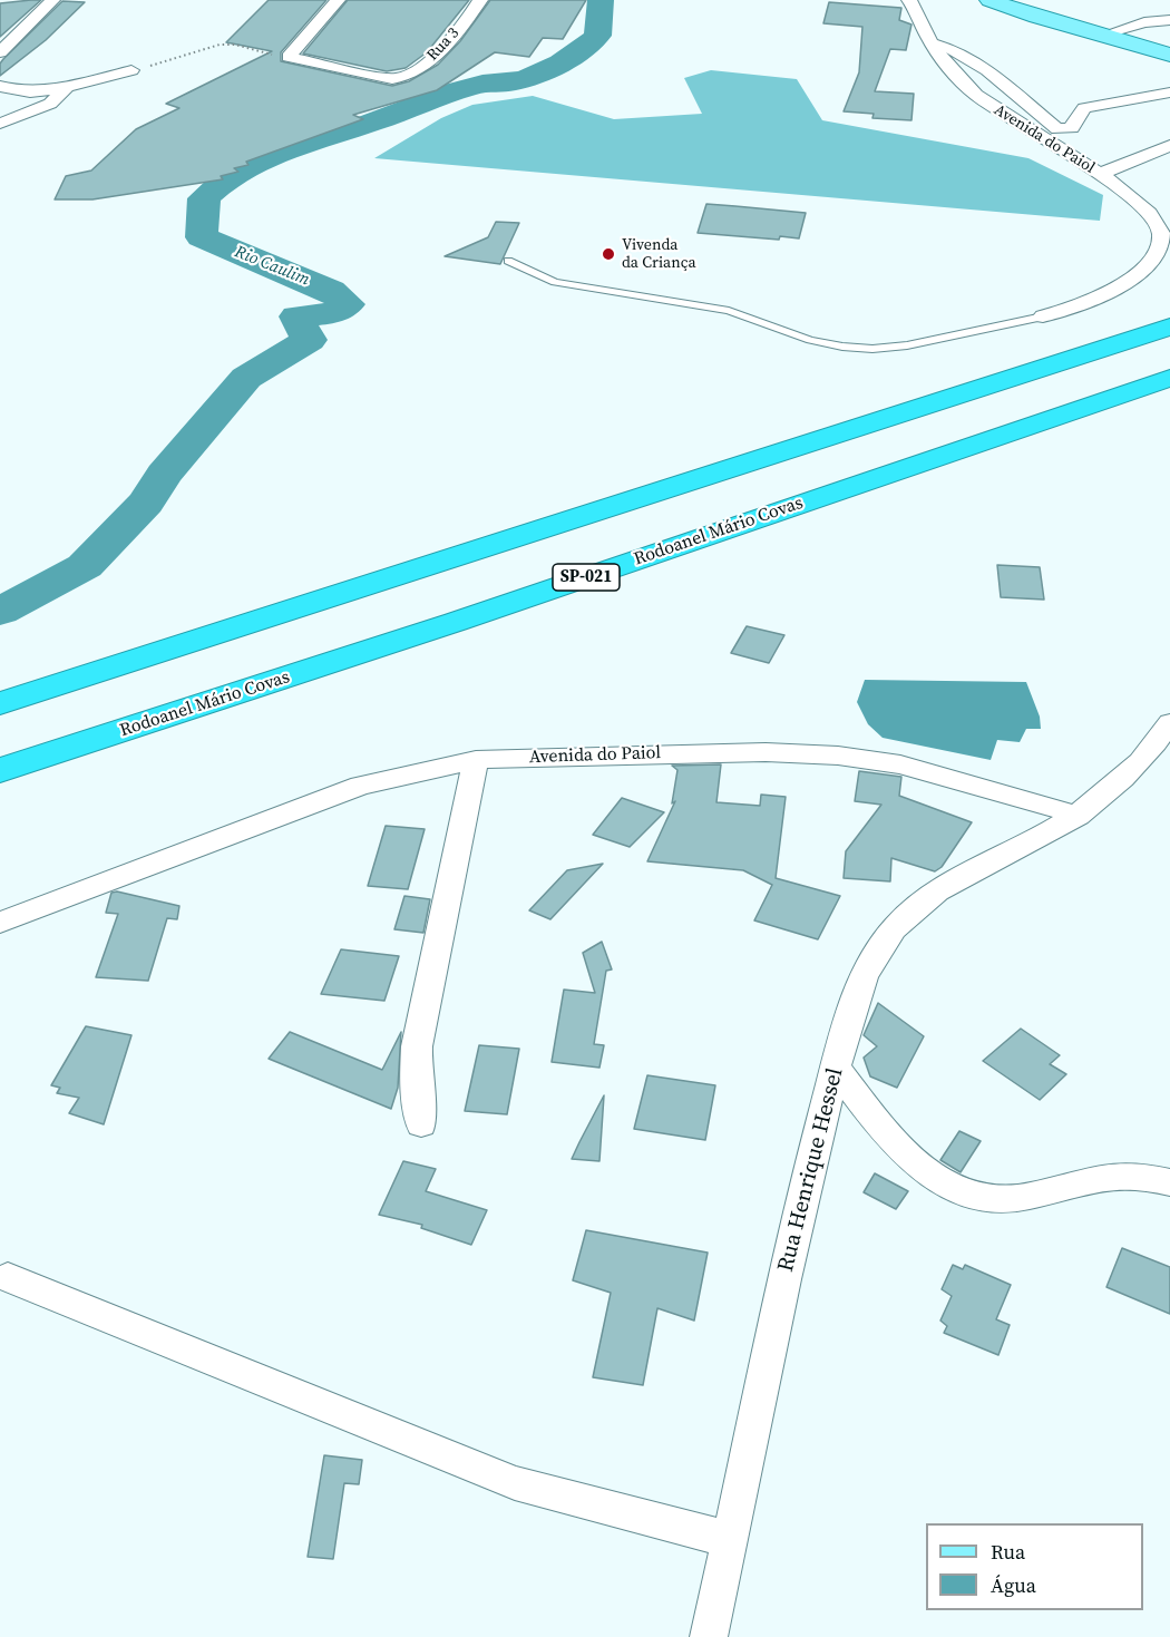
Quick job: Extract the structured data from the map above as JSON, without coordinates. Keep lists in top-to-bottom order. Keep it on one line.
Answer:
{"streets":{"highway":["Rodoanel Mário Covas","SP-021"],"street":["Rua 3","Avenida do Paiol","Rua Henrique Hessel"]},"crossings":[["Avenida do Paiol","Rua Henrique Hessel"]],"water":["Rio Caulim"],"places":["Vivenda da Criança"],"legend":["Rua","Água"]}
